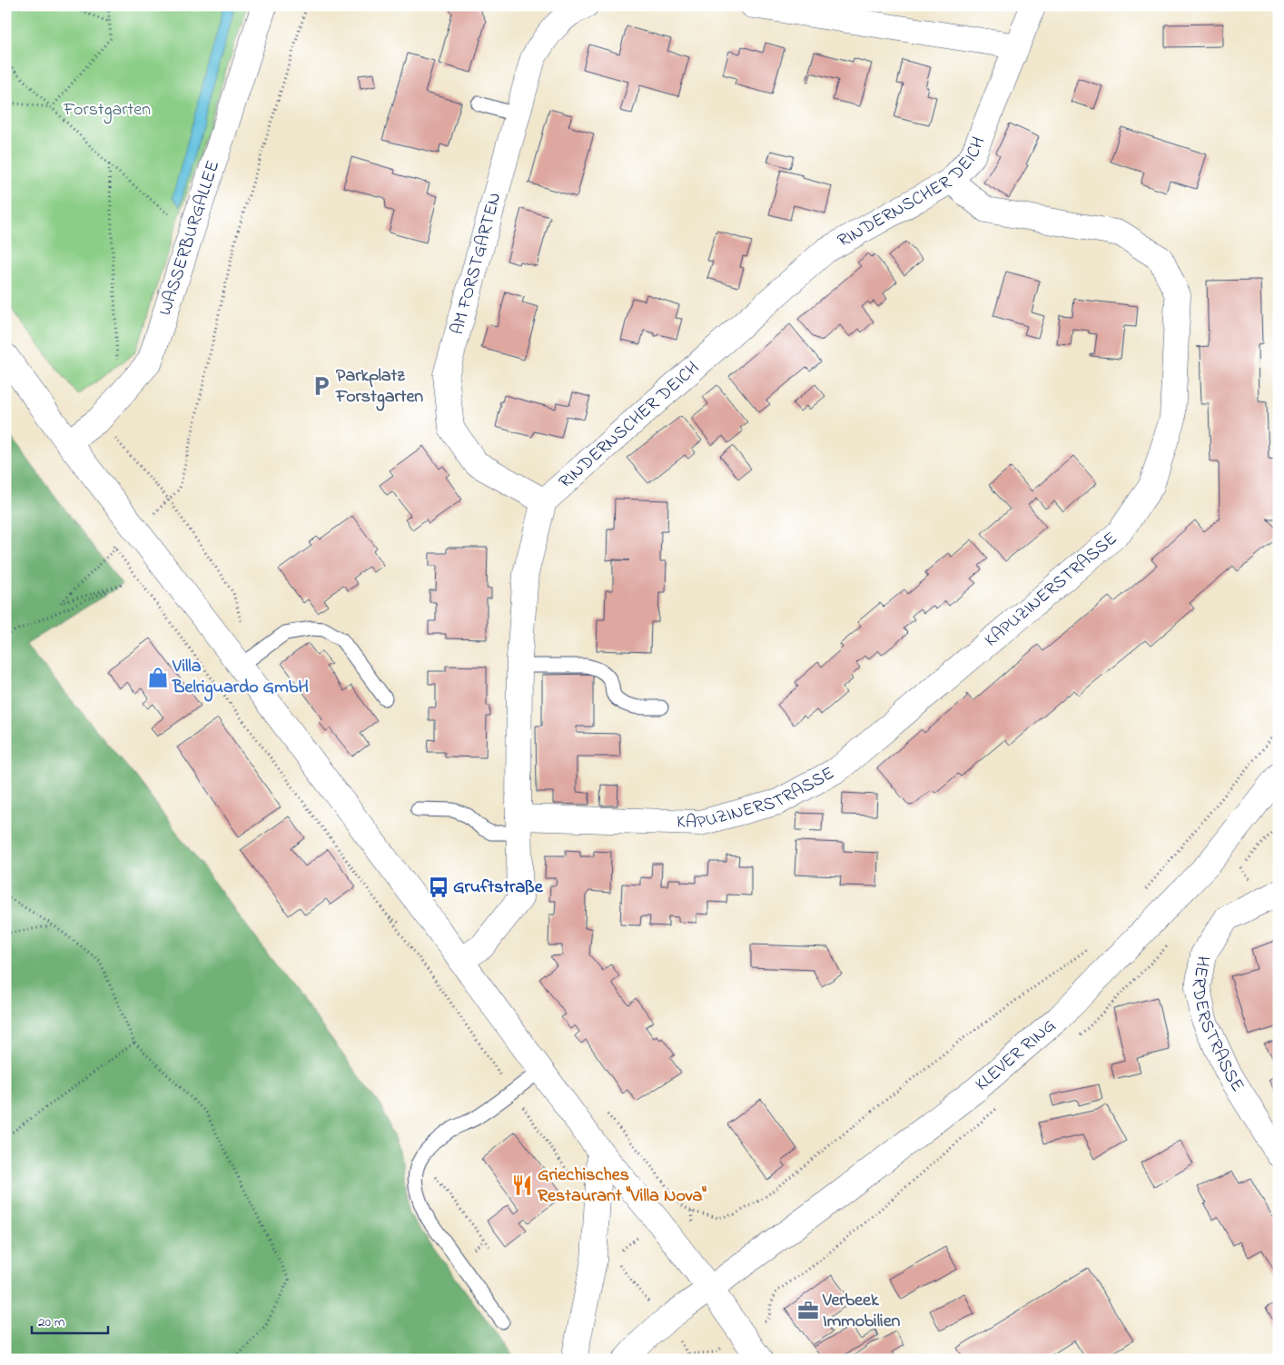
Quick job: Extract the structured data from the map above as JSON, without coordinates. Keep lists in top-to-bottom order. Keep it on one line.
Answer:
{"streets":{"street":["RINDERNSCHER DEICH","WASSERBURGALLEE","AM FORSTGARTEN","KAPUZINERSTRASSE","HERDERSTRASSE","KLEVER RING"]},"crossings":[["RINDERNSCHER DEICH","AM FORSTGARTEN"],["RINDERNSCHER DEICH","KAPUZINERSTRASSE"]],"parks":["Forstgarten"],"places":{"parking":["Parkplatz Forstgarten"],"shop":["Villa Belriguardo GmbH"],"bus stop":["Gruftstraße"],"restaurant":["Griechisches Restaurant \"Villa Nova\""],"office":["Verbeek Immobilien"]},"scale_bar":"20 m"}
